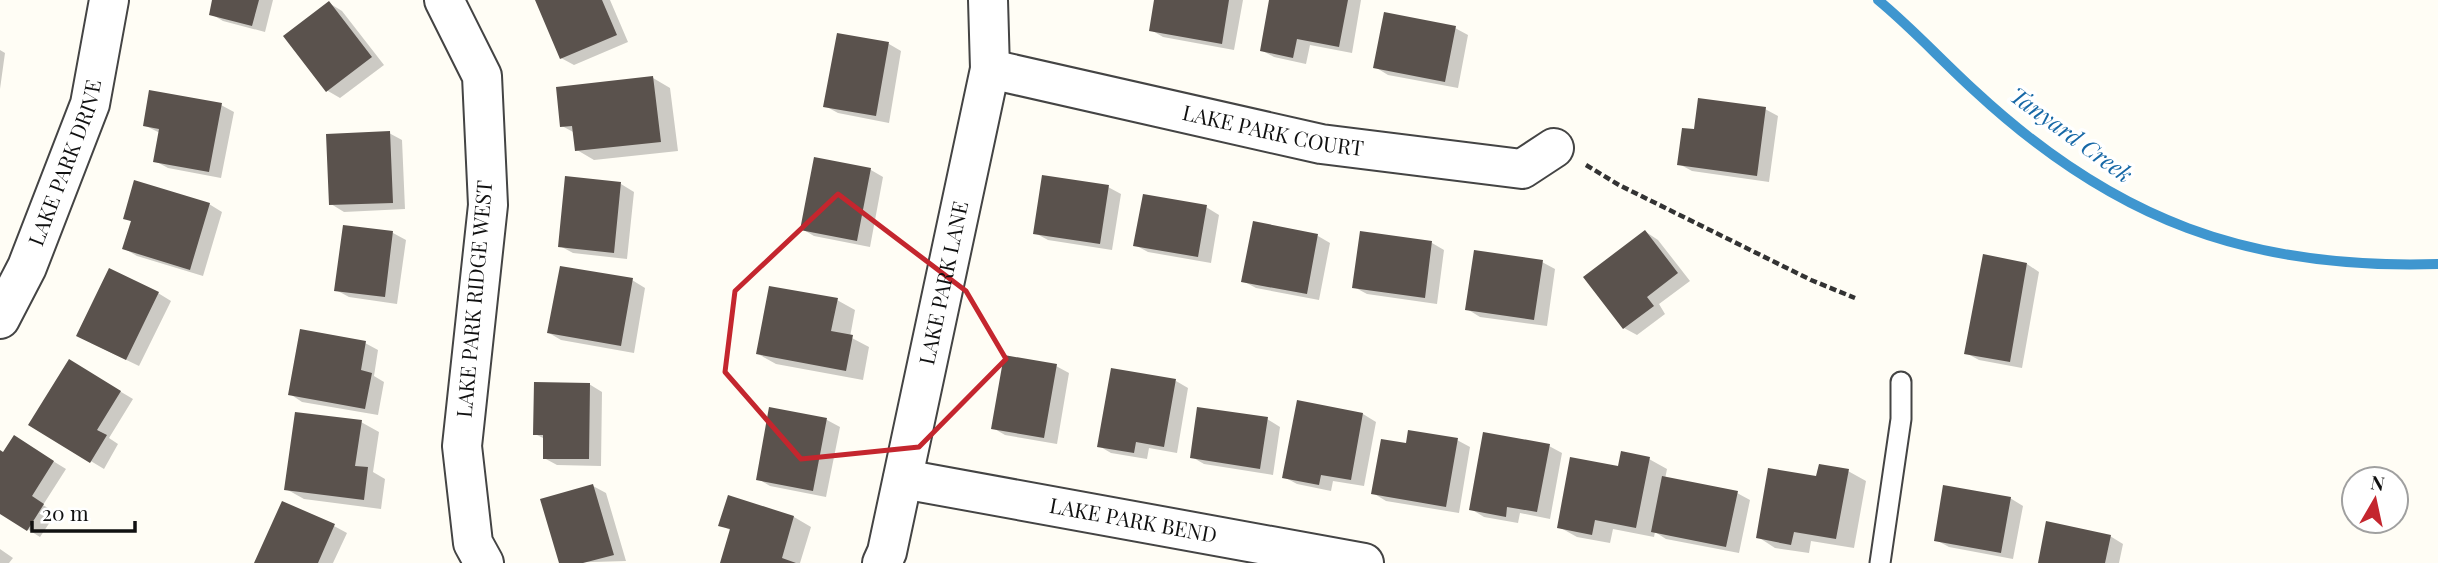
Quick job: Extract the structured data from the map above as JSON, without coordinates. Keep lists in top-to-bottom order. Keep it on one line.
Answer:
{"streets":{"street":["LAKE PARK COURT","LAKE PARK DRIVE","LAKE PARK LANE","LAKE PARK RIDGE WEST","LAKE PARK BEND"]},"crossings":[["LAKE PARK COURT","LAKE PARK LANE"],["LAKE PARK LANE","LAKE PARK BEND"]],"water":["Tanyard Creek"],"scale_bar":"20 m","north":"top"}
